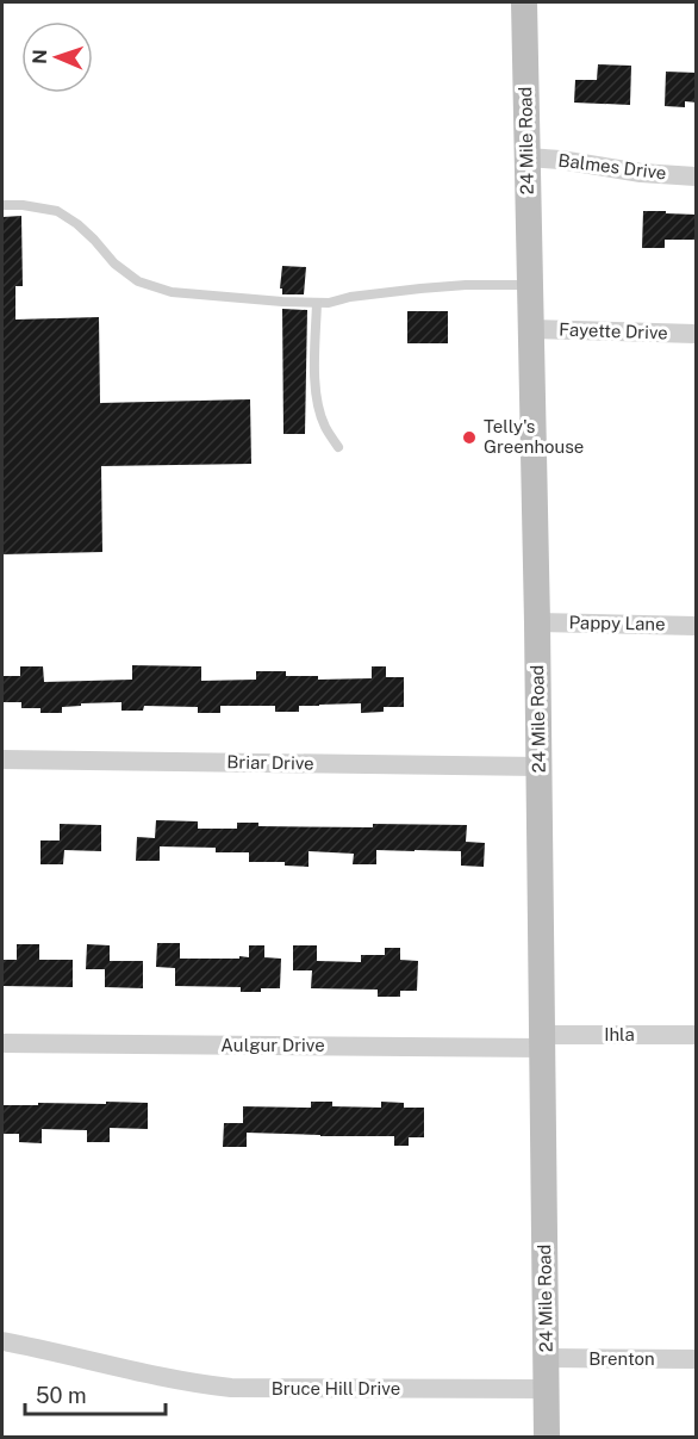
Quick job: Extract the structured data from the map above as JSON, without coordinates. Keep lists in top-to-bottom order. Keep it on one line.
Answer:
{"streets":{"street":["24 Mile Road","Balmes Drive","Fayette Drive","Pappy Lane","Briar Drive","Ihla","Aulgur Drive","Brenton","Bruce Hill Drive"]},"crossings":[["24 Mile Road","Balmes Drive"],["24 Mile Road","Fayette Drive"],["24 Mile Road","Pappy Lane"],["24 Mile Road","Briar Drive"],["24 Mile Road","Ihla"],["24 Mile Road","Aulgur Drive"],["24 Mile Road","Brenton"],["24 Mile Road","Bruce Hill Drive"],["Ihla","Aulgur Drive"]],"places":["Telly's Greenhouse"],"scale_bar":"50 m","north":"left"}
